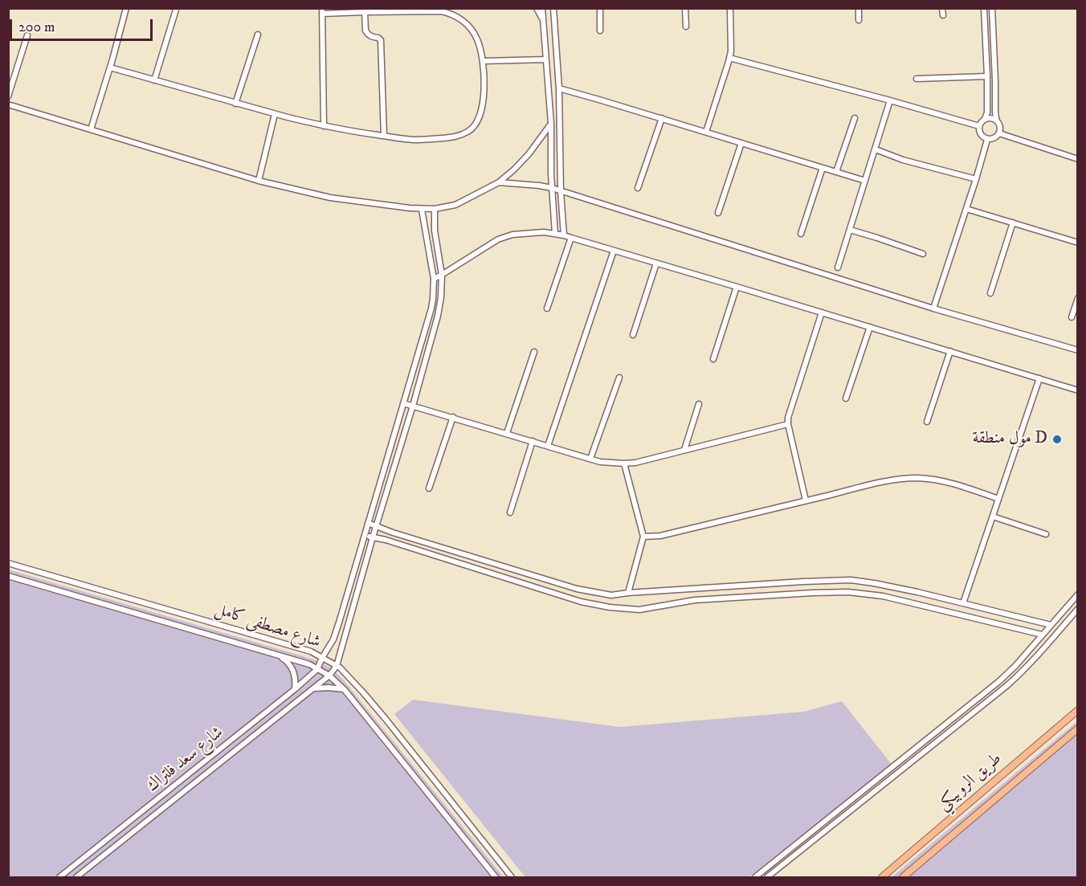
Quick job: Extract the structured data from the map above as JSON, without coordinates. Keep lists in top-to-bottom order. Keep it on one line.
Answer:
{"streets":{"main road":["طريق الروبيكي"],"street":["شارع مصطفى كامل","شارع سعد فلتراك"]},"crossings":[["شارع مصطفى كامل","شارع سعد فلتراك"]],"places":["مول منطقة D"],"scale_bar":"200 m"}
